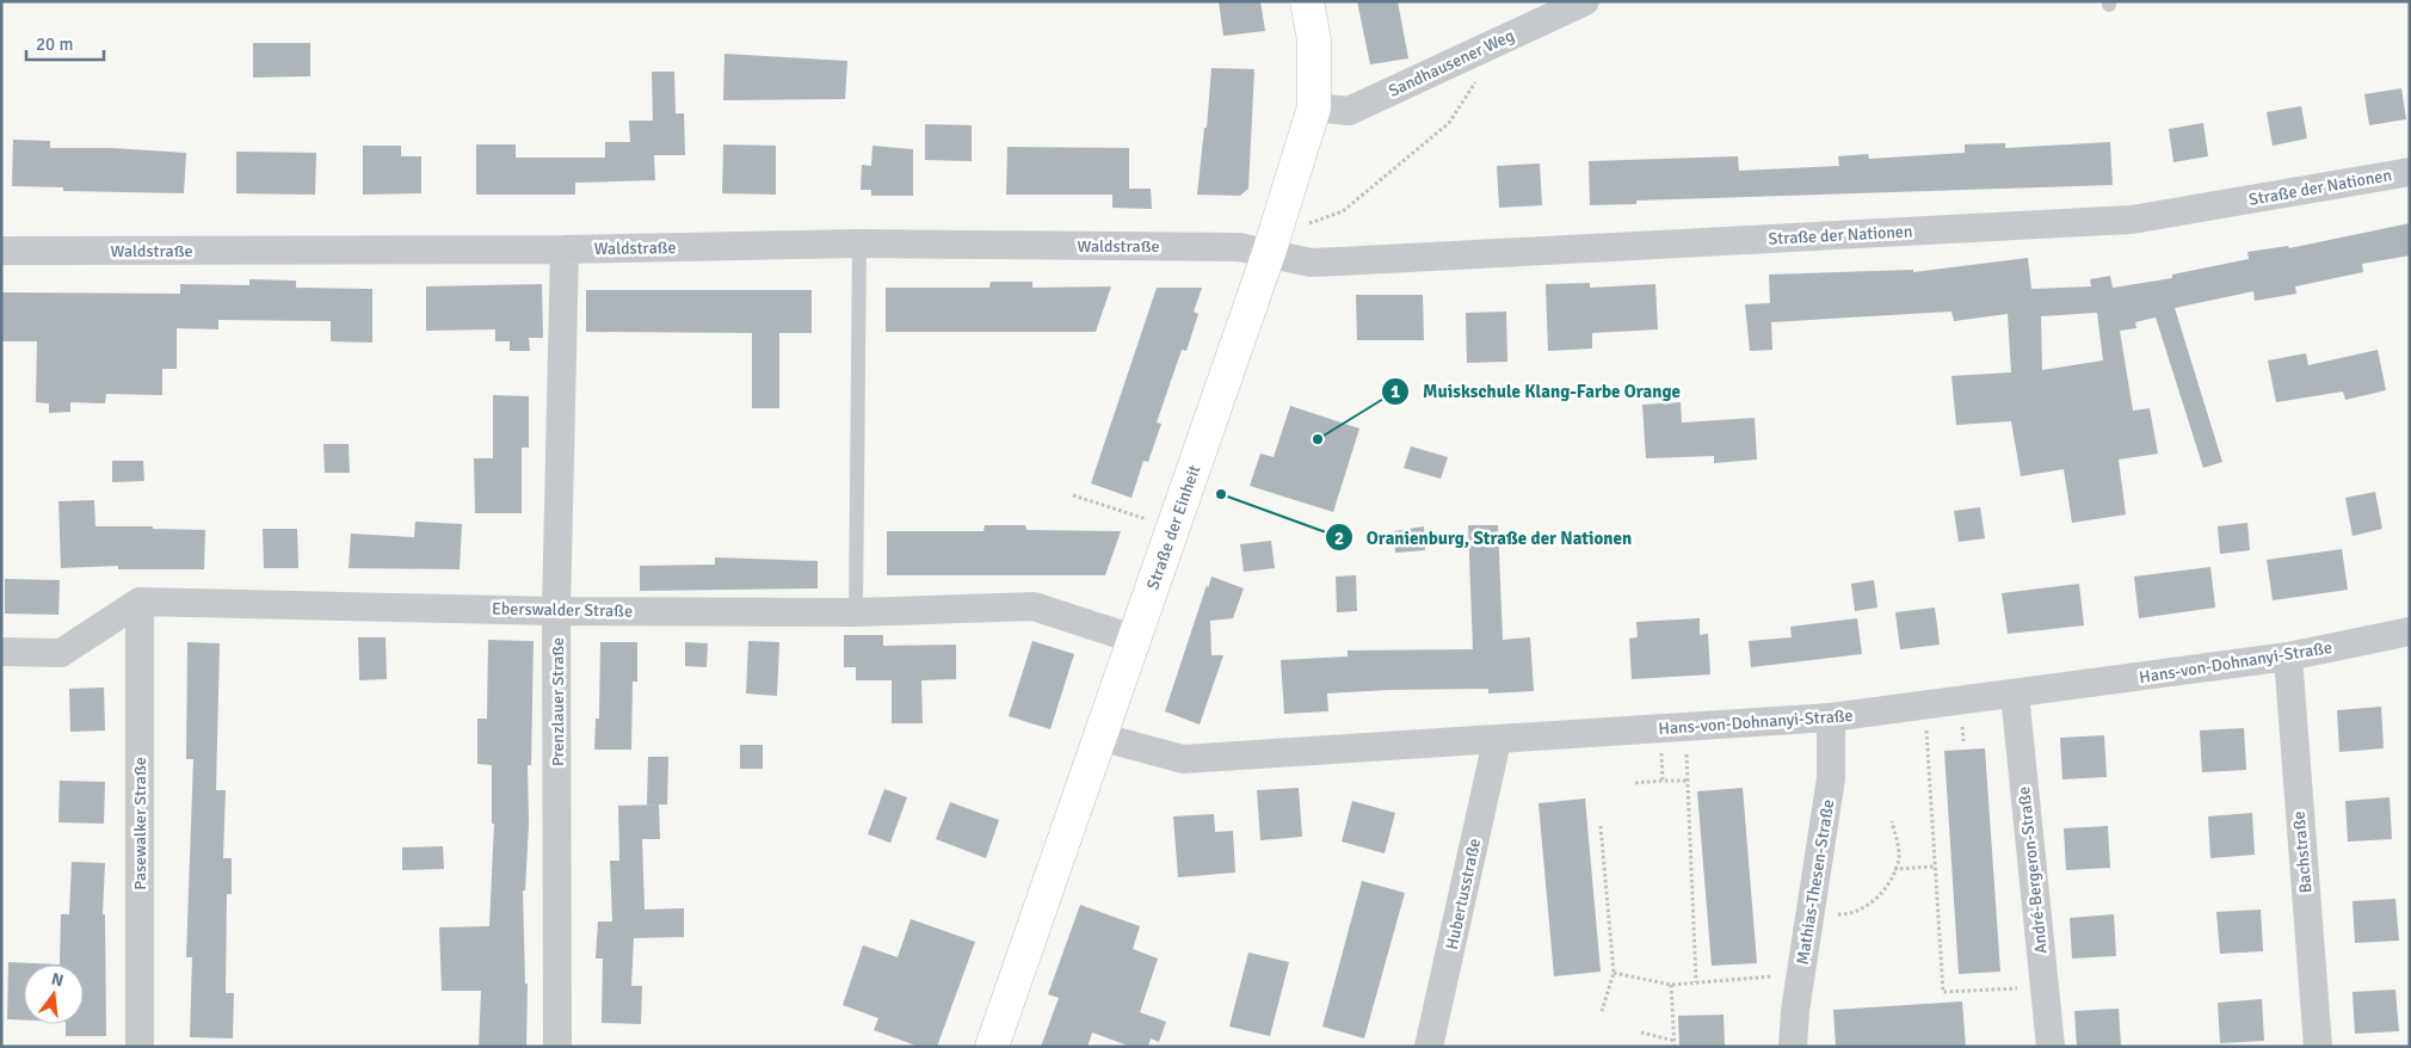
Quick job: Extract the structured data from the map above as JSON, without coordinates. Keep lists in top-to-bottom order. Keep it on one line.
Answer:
{"streets":{"street":["Sandhausener Weg","Straße der Nationen","Waldstraße","Straße der Einheit","Eberswalder Straße","Hans-von-Dohnanyi-Straße","Prenzlauer Straße","Pasewalker Straße","Bachstraße","André-Bergeron-Straße","Mathias-Thesen-Straße","Hubertusstraße"]},"crossings":[["Sandhausener Weg","Straße der Einheit"],["Straße der Nationen","Waldstraße"],["Straße der Nationen","Straße der Einheit"],["Waldstraße","Straße der Einheit"],["Waldstraße","Prenzlauer Straße"],["Straße der Einheit","Eberswalder Straße"],["Straße der Einheit","Hans-von-Dohnanyi-Straße"],["Eberswalder Straße","Prenzlauer Straße"],["Eberswalder Straße","Pasewalker Straße"],["Hans-von-Dohnanyi-Straße","Bachstraße"],["Hans-von-Dohnanyi-Straße","André-Bergeron-Straße"],["Hans-von-Dohnanyi-Straße","Mathias-Thesen-Straße"],["Hans-von-Dohnanyi-Straße","Hubertusstraße"]],"places":["Muiskschule Klang-Farbe Orange","Oranienburg, Straße der Nationen"],"scale_bar":"20 m","north":"top"}
